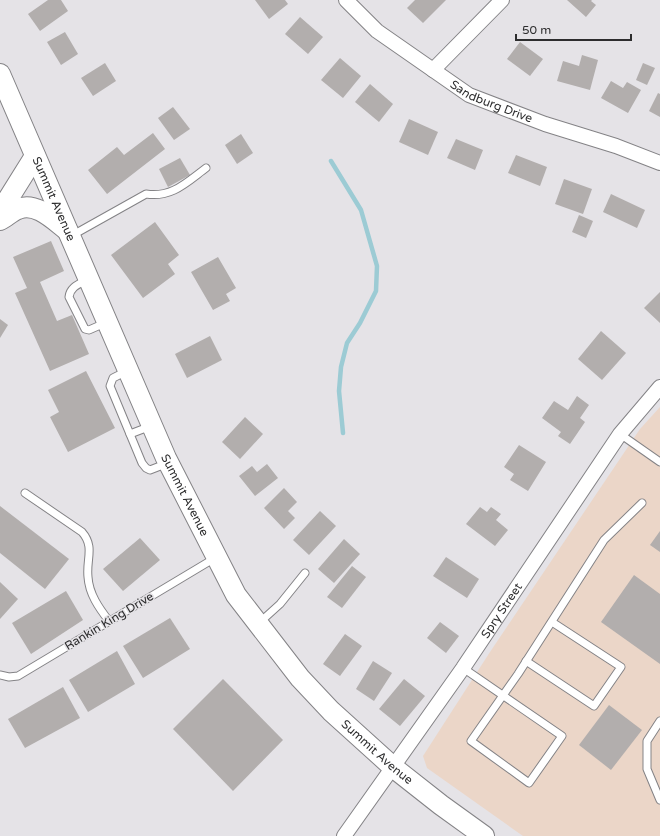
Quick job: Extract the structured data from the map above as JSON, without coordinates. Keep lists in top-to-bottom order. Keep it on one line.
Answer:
{"streets":{"main road":["Summit Avenue"],"street":["Sandburg Drive","Spry Street"],"lane":["Rankin King Drive"]},"crossings":[["Summit Avenue","Spry Street"],["Summit Avenue","Rankin King Drive"]],"scale_bar":"50 m"}
